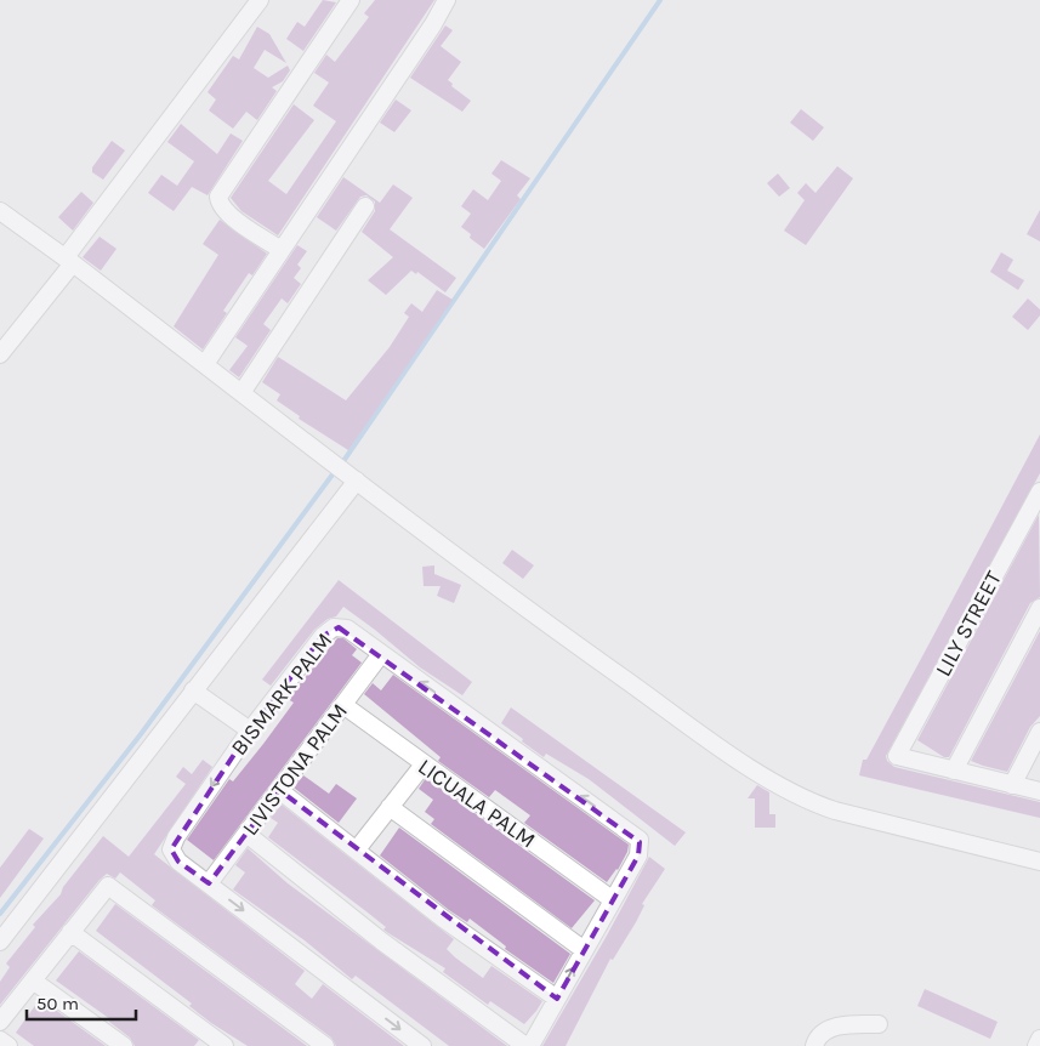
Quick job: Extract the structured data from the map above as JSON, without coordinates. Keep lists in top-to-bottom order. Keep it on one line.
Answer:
{"streets":{"street":["LILY STREET","BISMARK PALM","LIVISTONA PALM","LICUALA PALM"]},"crossings":[["BISMARK PALM","LIVISTONA PALM"],["BISMARK PALM","LICUALA PALM"],["LIVISTONA PALM","LICUALA PALM"]],"scale_bar":"50 m"}
